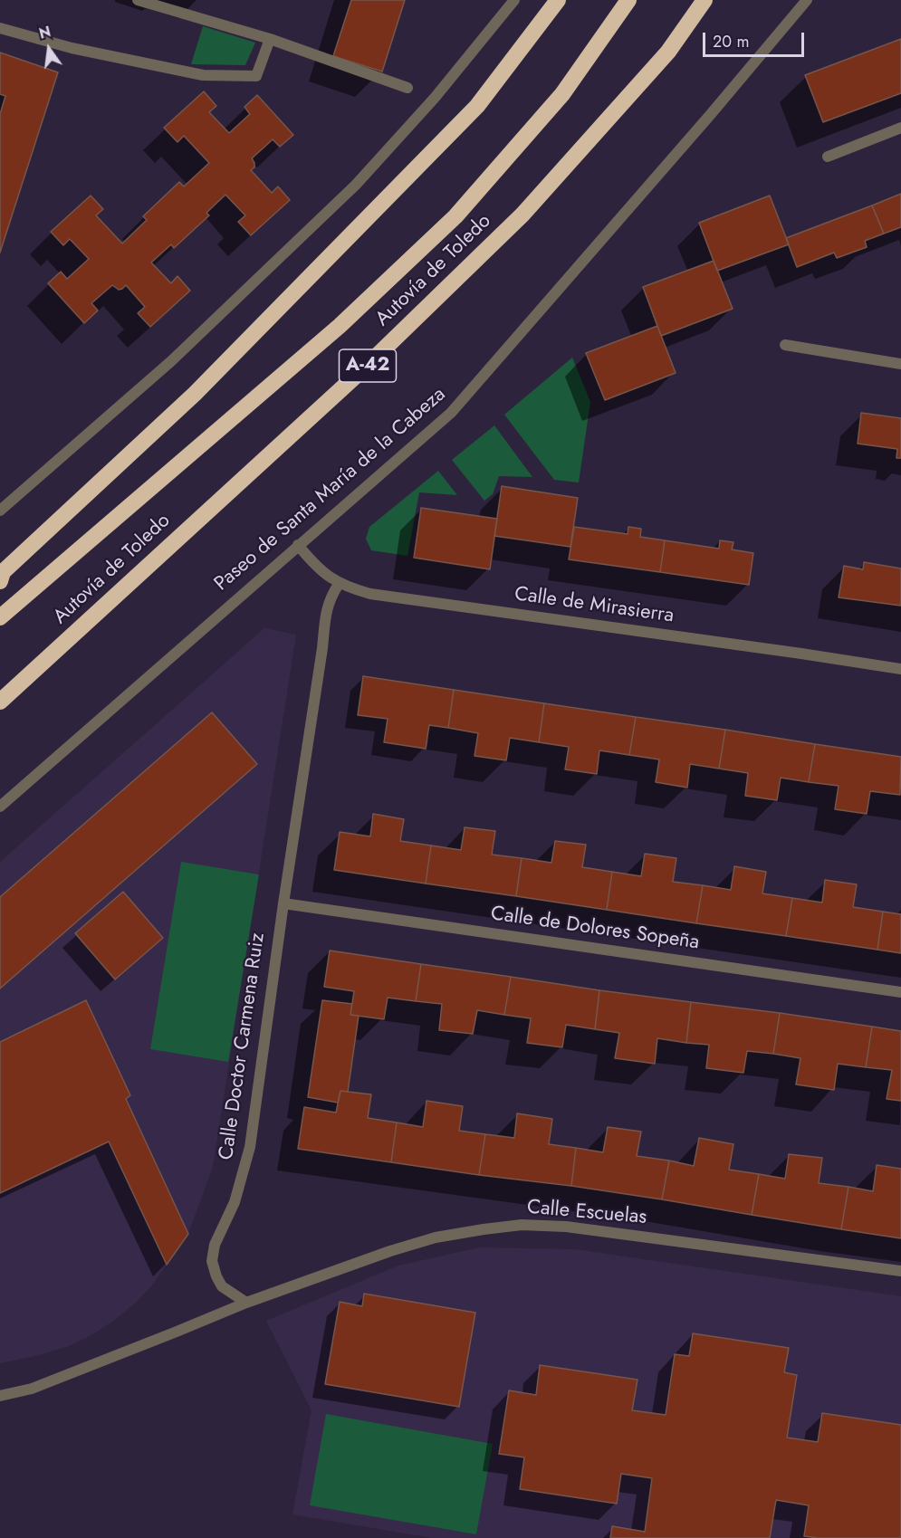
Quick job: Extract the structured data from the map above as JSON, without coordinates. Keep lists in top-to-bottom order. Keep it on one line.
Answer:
{"streets":{"highway":["Autovía de Toledo","A-42"],"street":["Paseo de Santa María de la Cabeza","Calle de Mirasierra","Calle de Dolores Sopeña","Calle Doctor Carmena Ruiz","Calle Escuelas"]},"crossings":[["Paseo de Santa María de la Cabeza","Calle de Mirasierra"],["Calle de Mirasierra","Calle Doctor Carmena Ruiz"],["Calle de Dolores Sopeña","Calle Doctor Carmena Ruiz"],["Calle Doctor Carmena Ruiz","Calle Escuelas"]],"scale_bar":"20 m","north":"top"}
